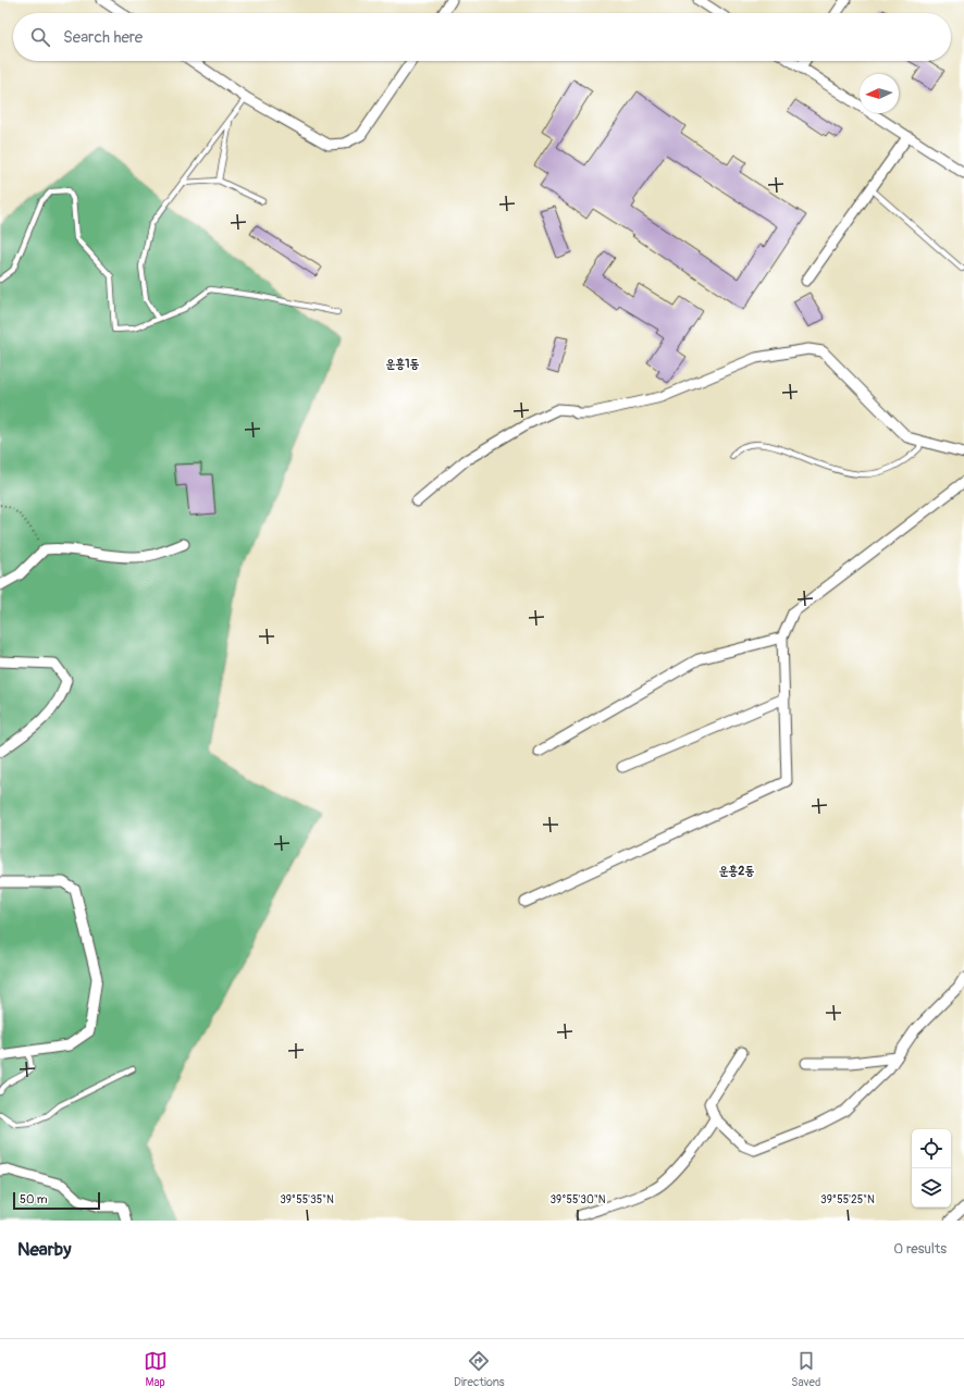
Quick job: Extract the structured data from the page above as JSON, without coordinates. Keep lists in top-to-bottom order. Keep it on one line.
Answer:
{"districts":["운흥1동","운흥2동"],"scale_bar":"50 m","north":"left","page":{"search":"Search here","scale":"50 m","heading":["Nearby","0 results"],"nav":["Map","Directions","Saved"]},"coordinates":["39°55'35\"N","39°55'30\"N","39°55'25\"N"]}
